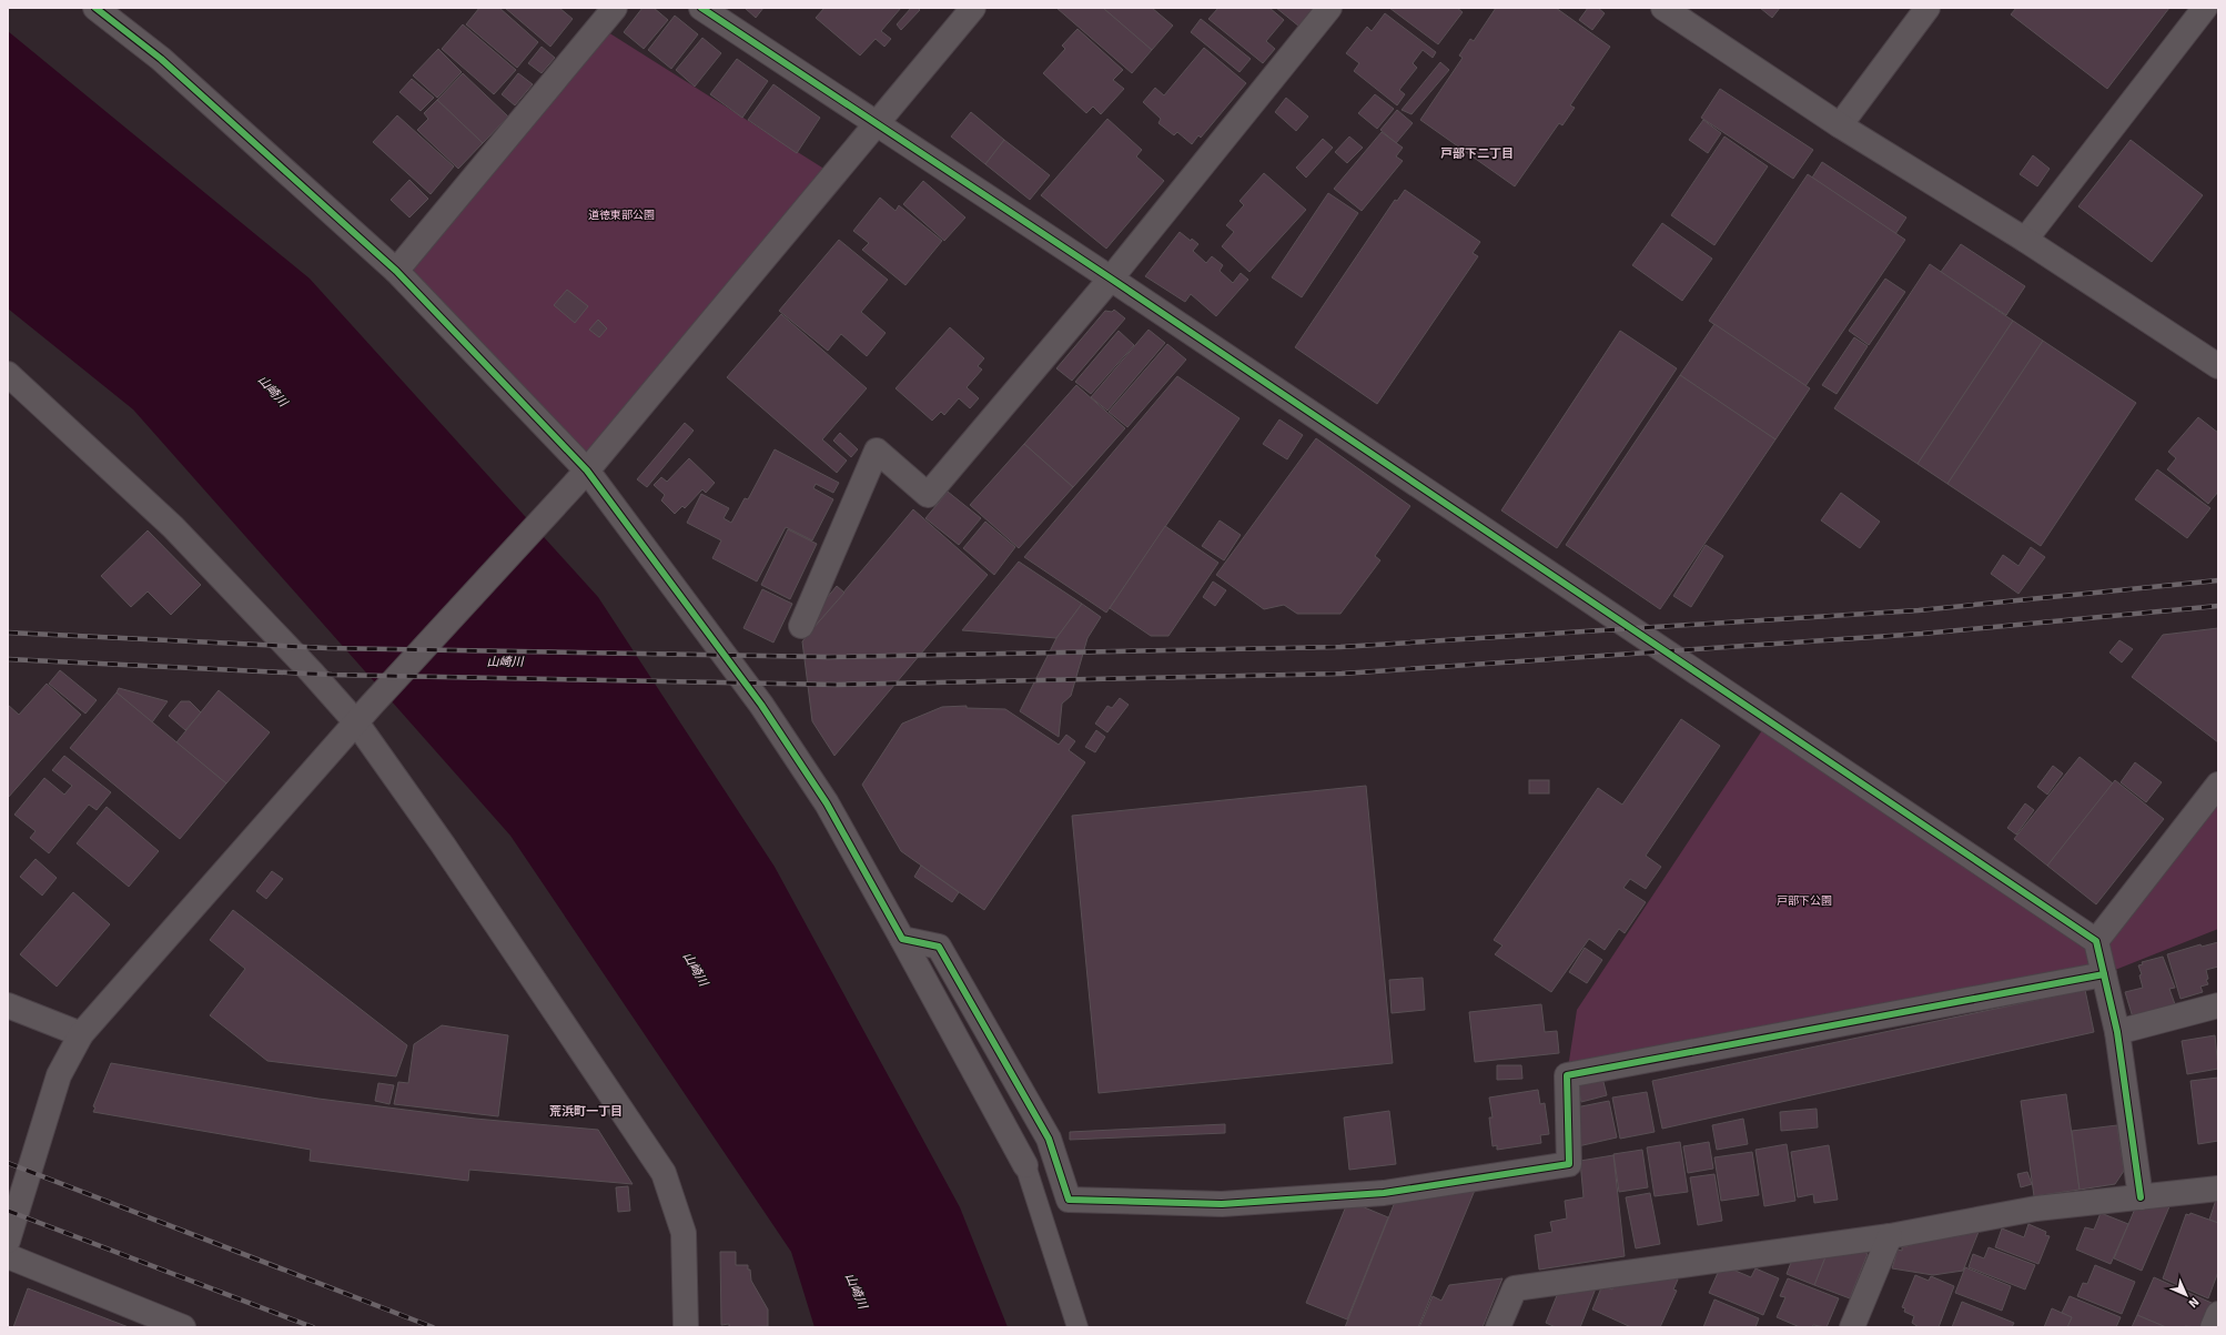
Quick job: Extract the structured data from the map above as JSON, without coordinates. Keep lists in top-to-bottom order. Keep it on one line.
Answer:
{"districts":["戸部下二丁目","荒浜町一丁目"],"water":["山崎川"],"parks":["道徳東部公園","戸部下公園"],"north":"bottom right"}
